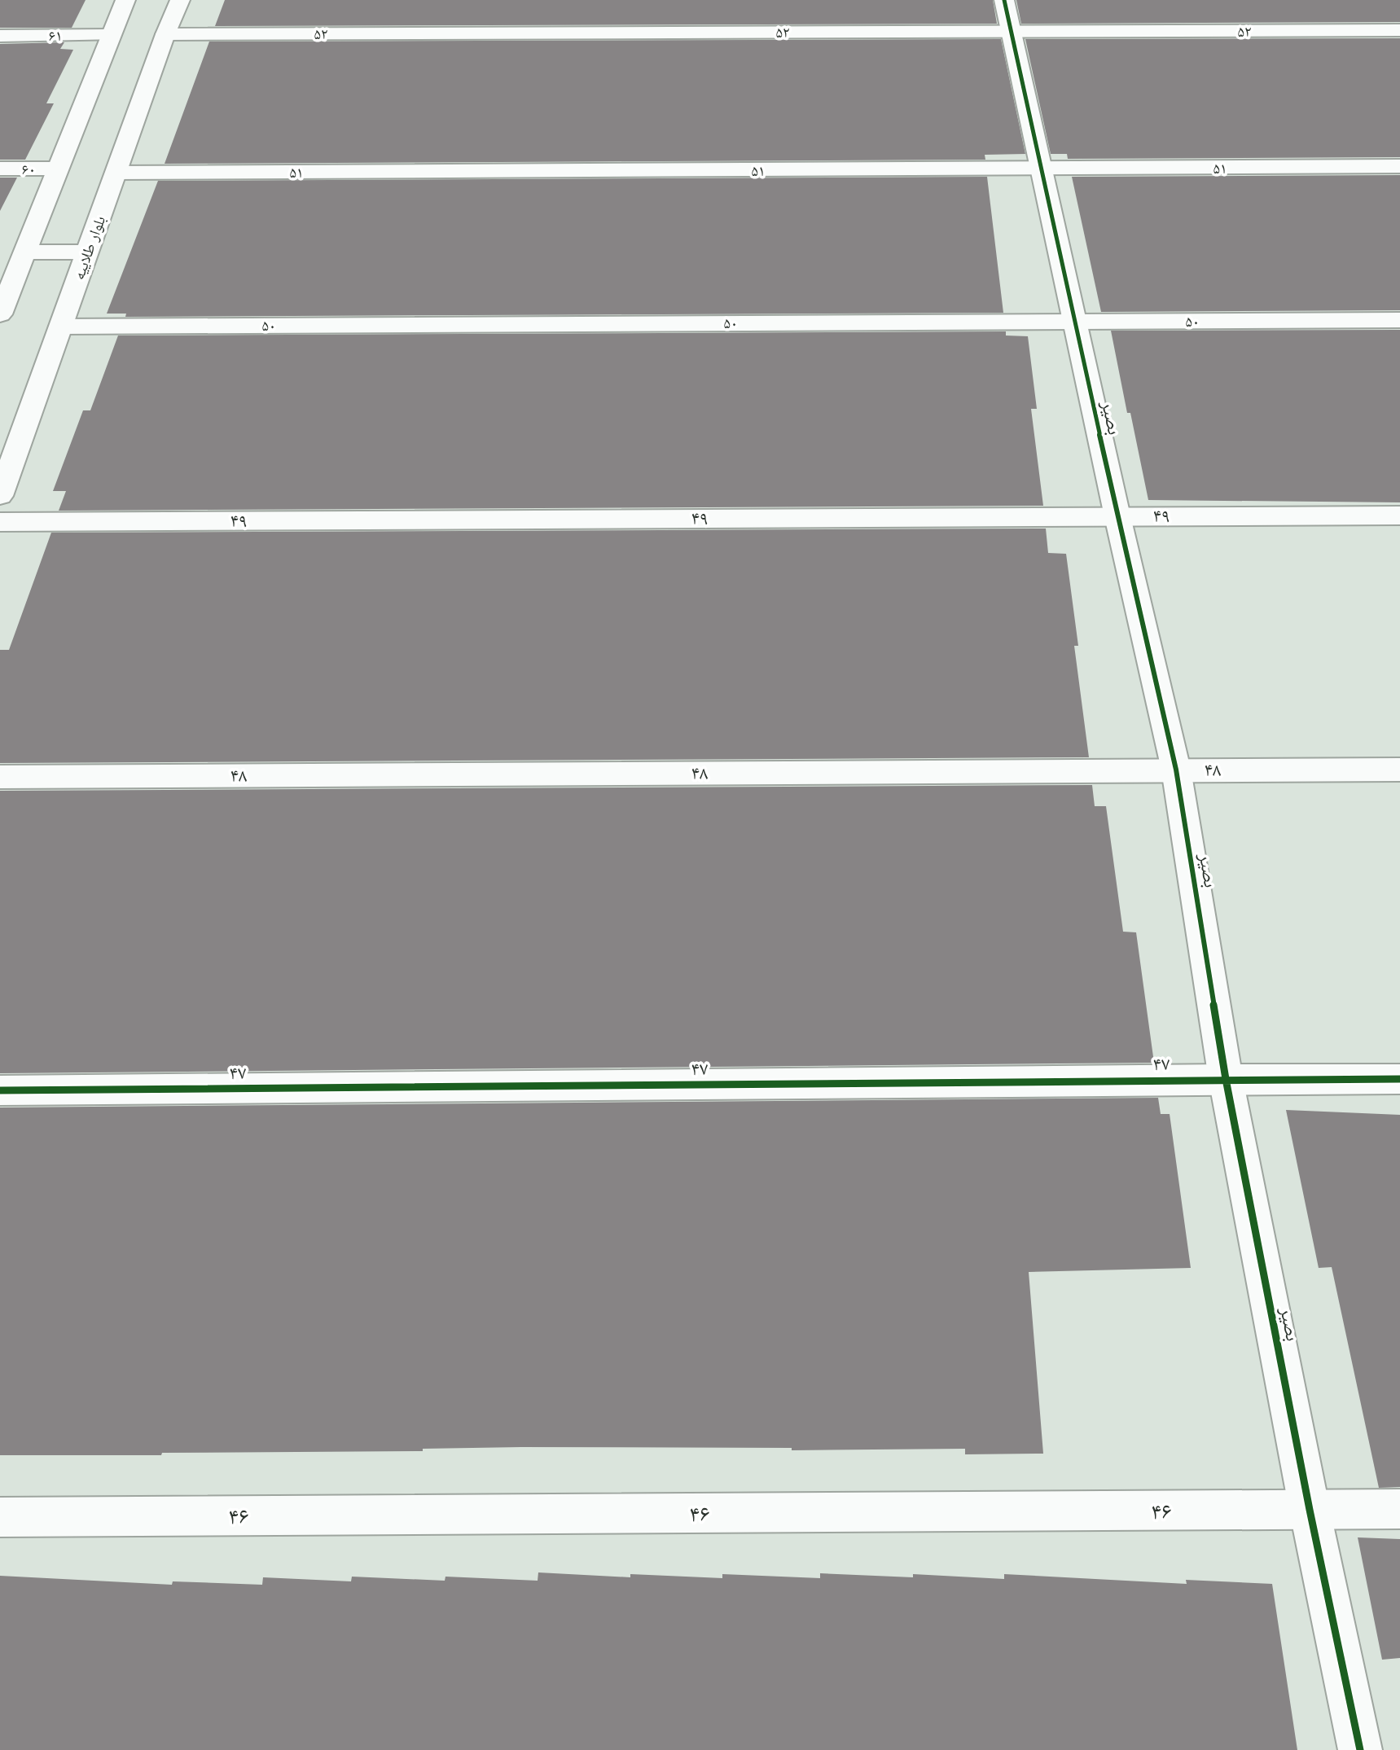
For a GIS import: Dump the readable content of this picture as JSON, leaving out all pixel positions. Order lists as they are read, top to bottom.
{
  "streets": {
    "street": [
      "۵۲",
      "۶۱",
      "۵۱",
      "۶۰",
      "بلوار طلاییه",
      "۵۰",
      "بصیر",
      "۴۹",
      "۴۸",
      "۴۷",
      "۴۶"
    ]
  },
  "crossings": [
    ["۵۲", "بلوار طلاییه"],
    ["۵۲", "بصیر"],
    ["۵۱", "بلوار طلاییه"],
    ["۵۱", "بصیر"],
    ["بلوار طلاییه", "۵۰"],
    ["۵۰", "بصیر"],
    ["بصیر", "۴۹"],
    ["بصیر", "۴۸"],
    ["بصیر", "۴۷"],
    ["بصیر", "۴۶"]
  ]
}
